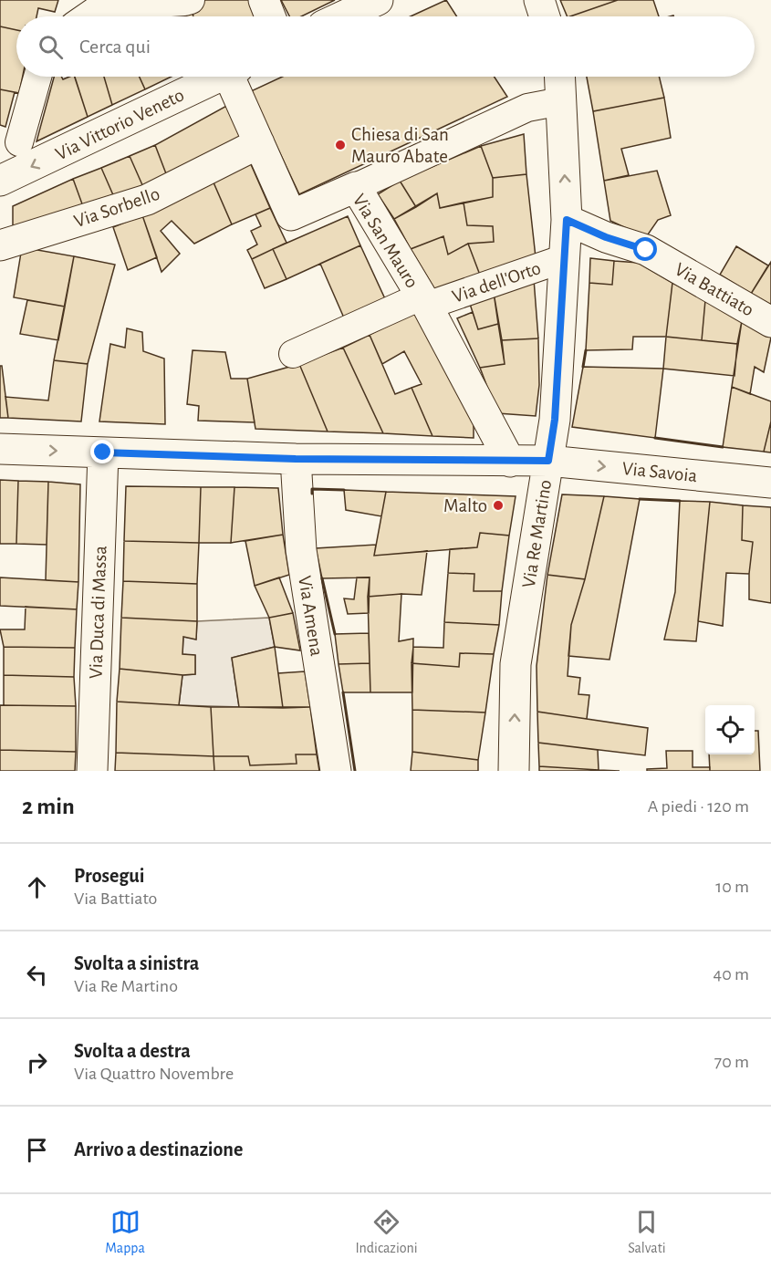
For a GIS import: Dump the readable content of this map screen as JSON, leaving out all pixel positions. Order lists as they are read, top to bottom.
{
  "streets": {
    "street": [
      "Via Vittorio Veneto",
      "Via Sorbello",
      "Via San Mauro",
      "Via dell'Orto",
      "Via Battiato",
      "Via Savoia",
      "Via Re Martino",
      "Via Duca di Massa",
      "Via Amena"
    ]
  },
  "crossings": [
    ["Via Sorbello", "Via San Mauro"],
    ["Via San Mauro", "Via dell'Orto"],
    ["Via San Mauro", "Via Savoia"],
    ["Via dell'Orto", "Via Re Martino"],
    ["Via Battiato", "Via Re Martino"],
    ["Via Savoia", "Via Re Martino"],
    ["Via Savoia", "Via Duca di Massa"],
    ["Via Savoia", "Via Amena"]
  ],
  "one_way": ["Via Savoia", "Via Re Martino"],
  "places": ["Chiesa di San Mauro Abate", "Malto"],
  "page": {
    "search": "Cerca qui",
    "heading": ["2 min", "A piedi · 120 m"],
    "list": [
      ["Prosegui", "Via Battiato", "10 m"],
      ["Svolta a sinistra", "Via Re Martino", "40 m"],
      ["Svolta a destra", "Via Quattro Novembre", "70 m"],
      "Arrivo a destinazione"
    ],
    "nav": ["Mappa", "Indicazioni", "Salvati"]
  }
}
